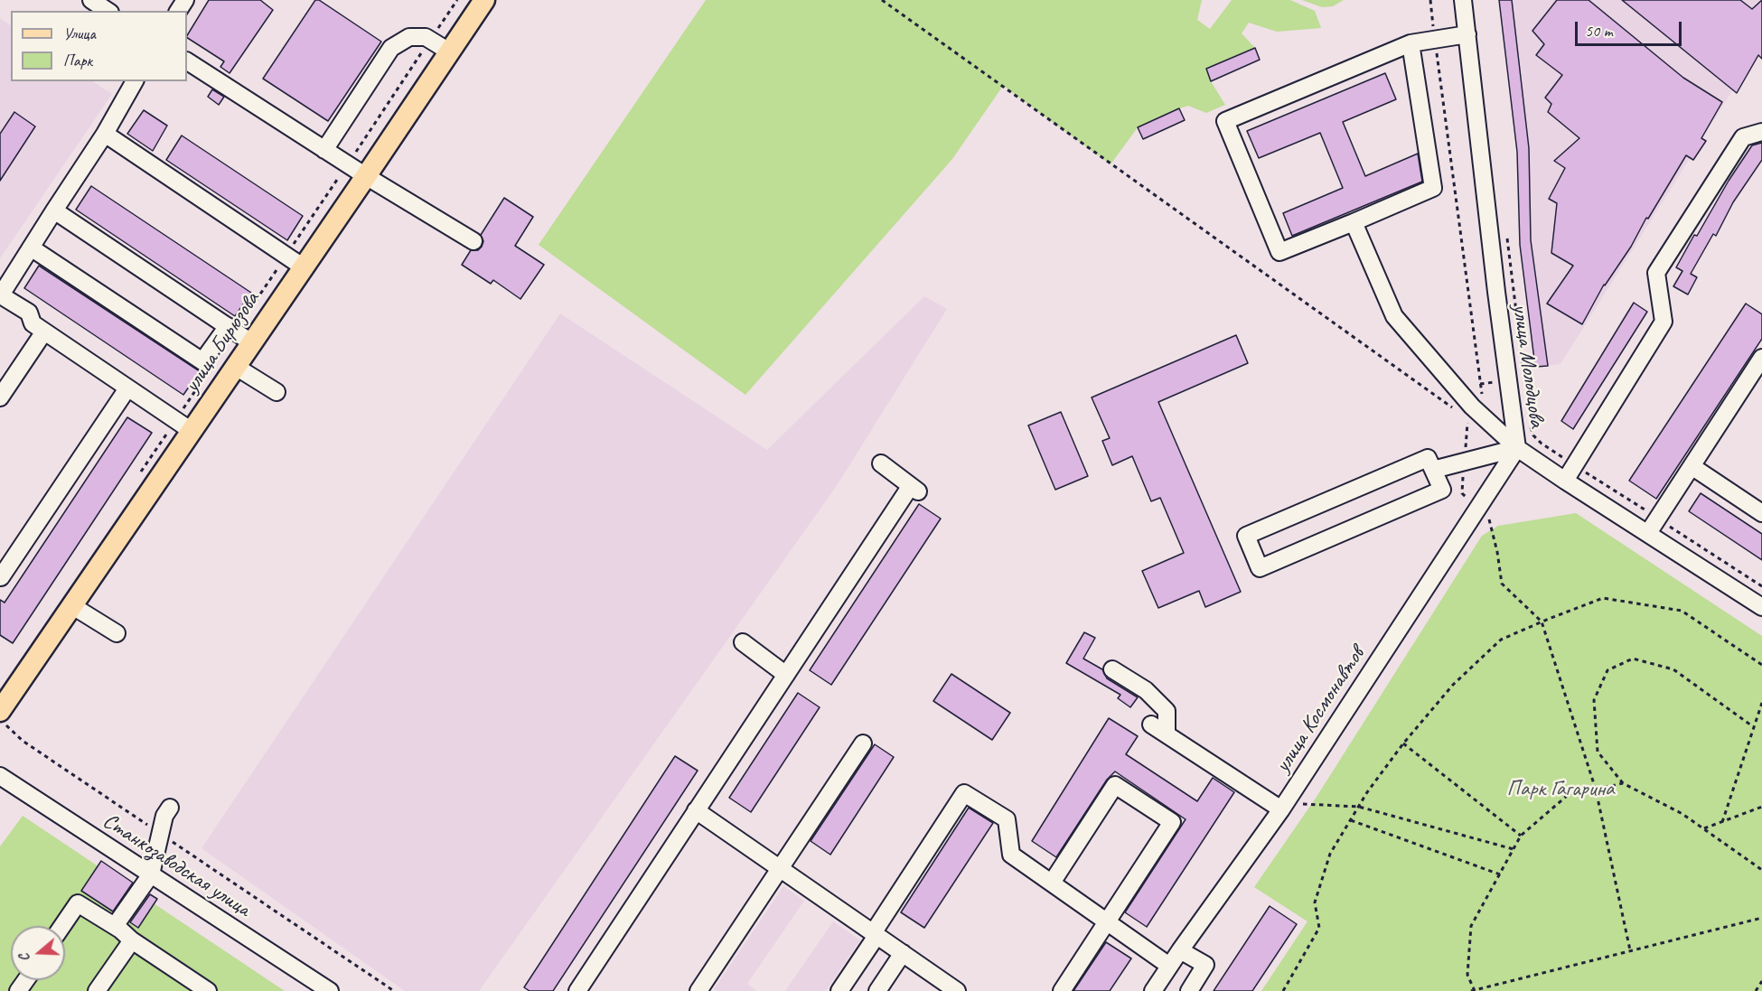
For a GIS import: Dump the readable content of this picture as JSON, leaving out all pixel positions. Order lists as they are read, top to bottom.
{
  "streets": {
    "main road": ["улица Бирюзова"],
    "street": ["улица Молодцова", "улица Космонавтов", "Станкозаводская улица"]
  },
  "crossings": [
    ["улица Молодцова", "улица Космонавтов"]
  ],
  "parks": ["Парк Гагарина"],
  "legend": ["Улица", "Парк"],
  "scale_bar": "50 m",
  "north": "left"
}
